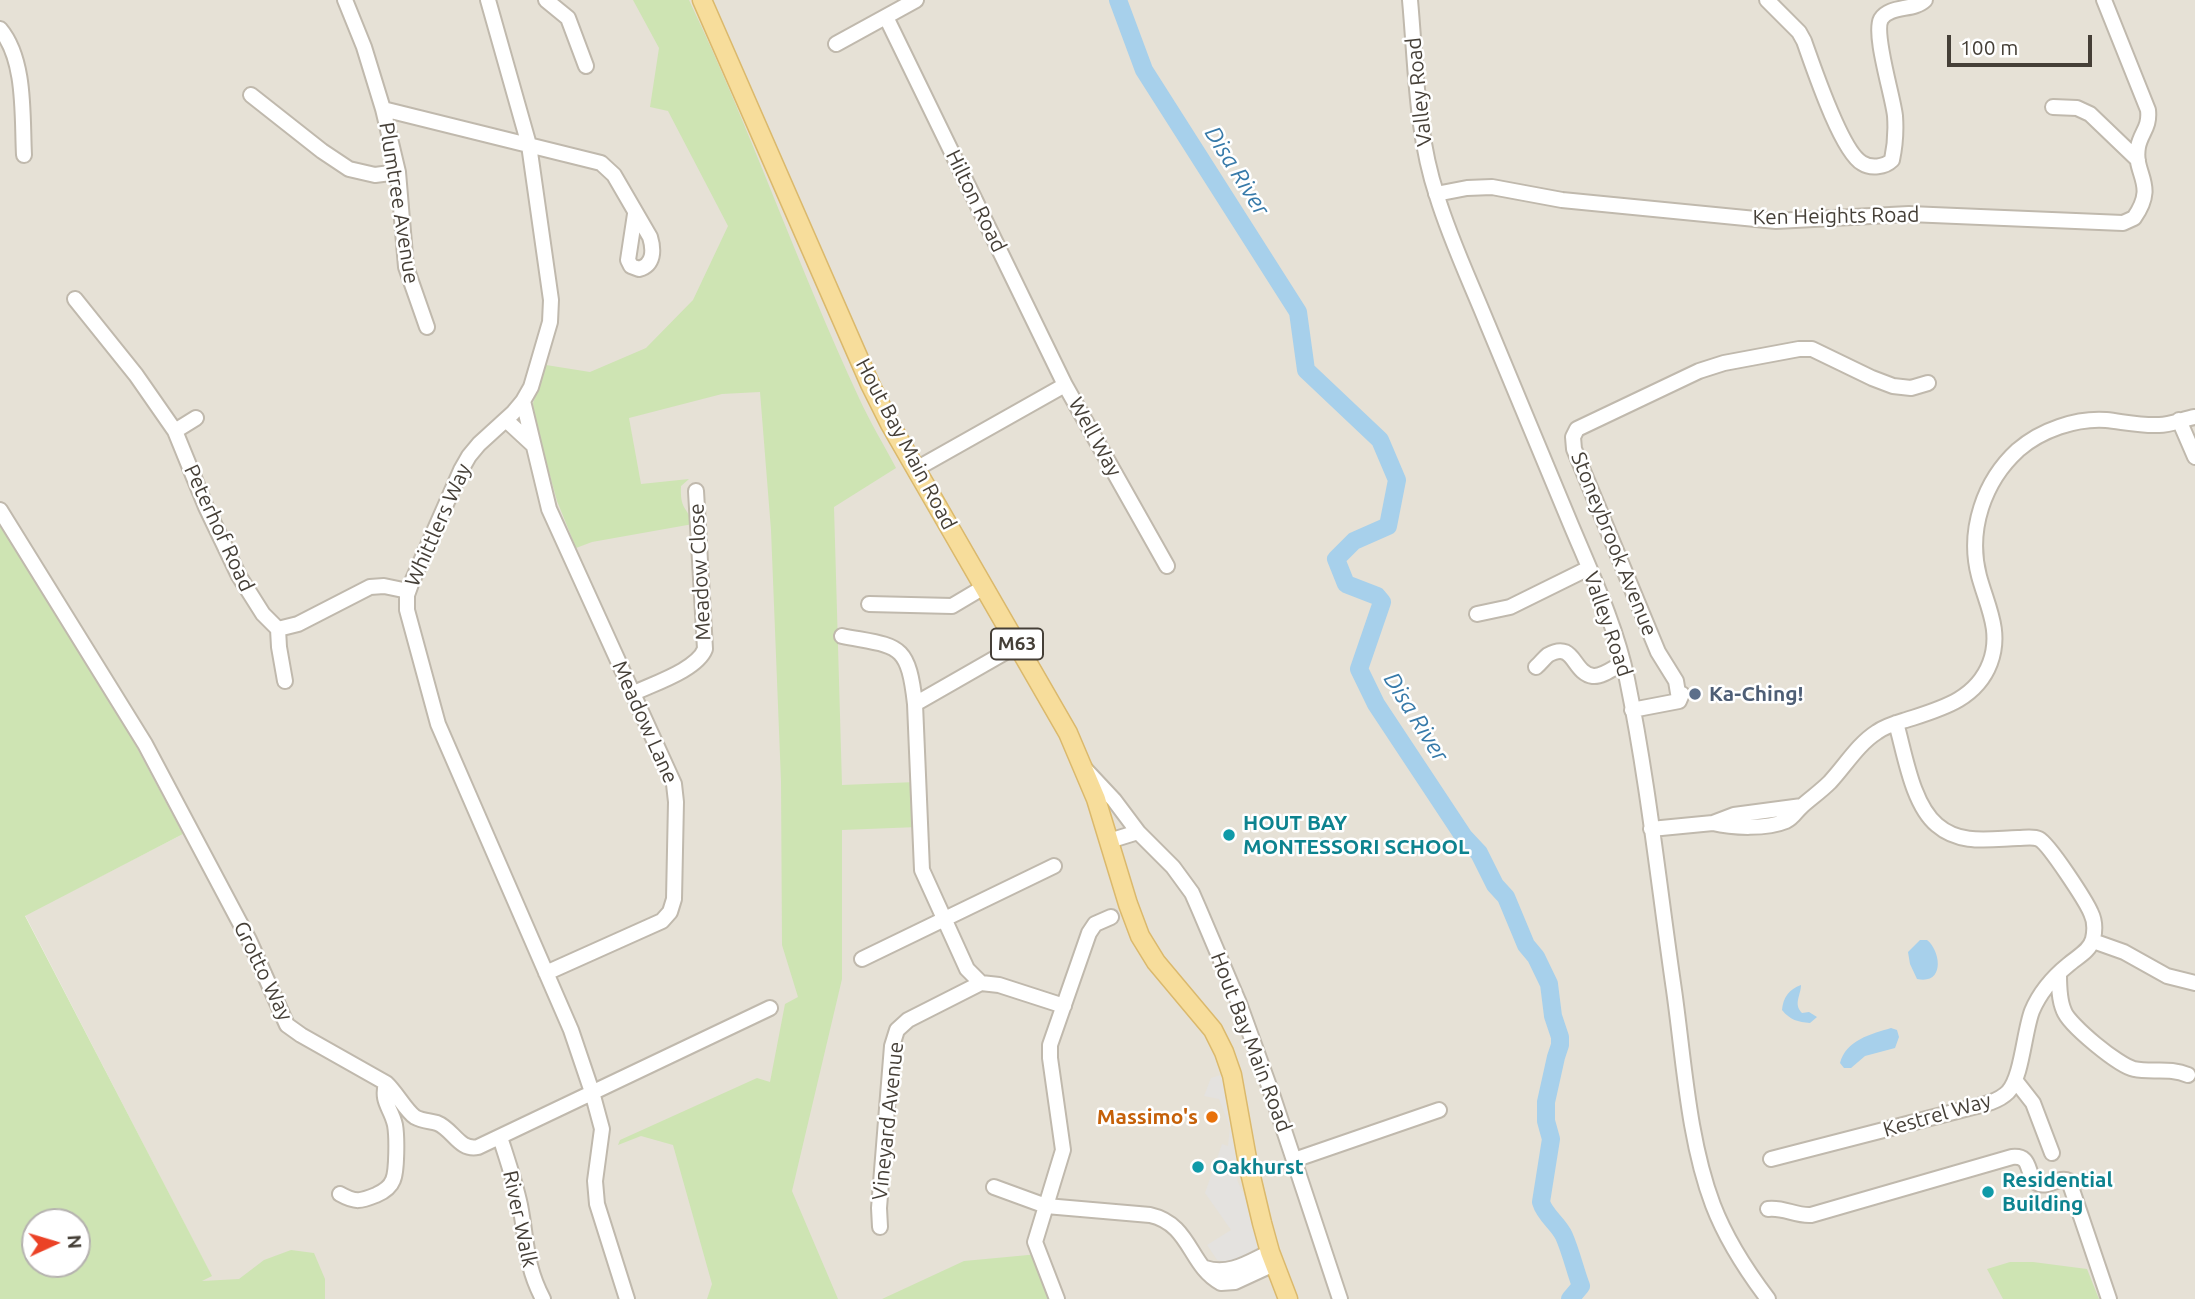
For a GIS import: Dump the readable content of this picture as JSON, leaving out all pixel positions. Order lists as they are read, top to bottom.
{
  "streets": {
    "main road": ["Hout Bay Main Road", "M63"],
    "street": [
      "Valley Road",
      "Hilton Road",
      "Plumtree Avenue",
      "Ken Heights Road",
      "Well Way",
      "Whittlers Way",
      "Peterhof Road",
      "Stoneybrook Avenue",
      "Meadow Close",
      "Meadow Lane",
      "Grotto Way",
      "Kestrel Way",
      "Vineyard Avenue",
      "River Walk"
    ]
  },
  "crossings": [
    ["Valley Road", "Ken Heights Road"],
    ["Valley Road", "Stoneybrook Avenue"],
    ["Hilton Road", "Well Way"],
    ["Well Way", "Hout Bay Main Road"],
    ["Whittlers Way", "Meadow Lane"],
    ["Whittlers Way", "Grotto Way"],
    ["Meadow Close", "Meadow Lane"],
    ["Grotto Way", "River Walk"]
  ],
  "water": ["Disa River"],
  "places": [
    "Ka-Ching!",
    "HOUT BAY MONTESSORI SCHOOL",
    "Massimo's",
    "Oakhurst",
    "Residential Building"
  ],
  "scale_bar": "100 m",
  "north": "right"
}
